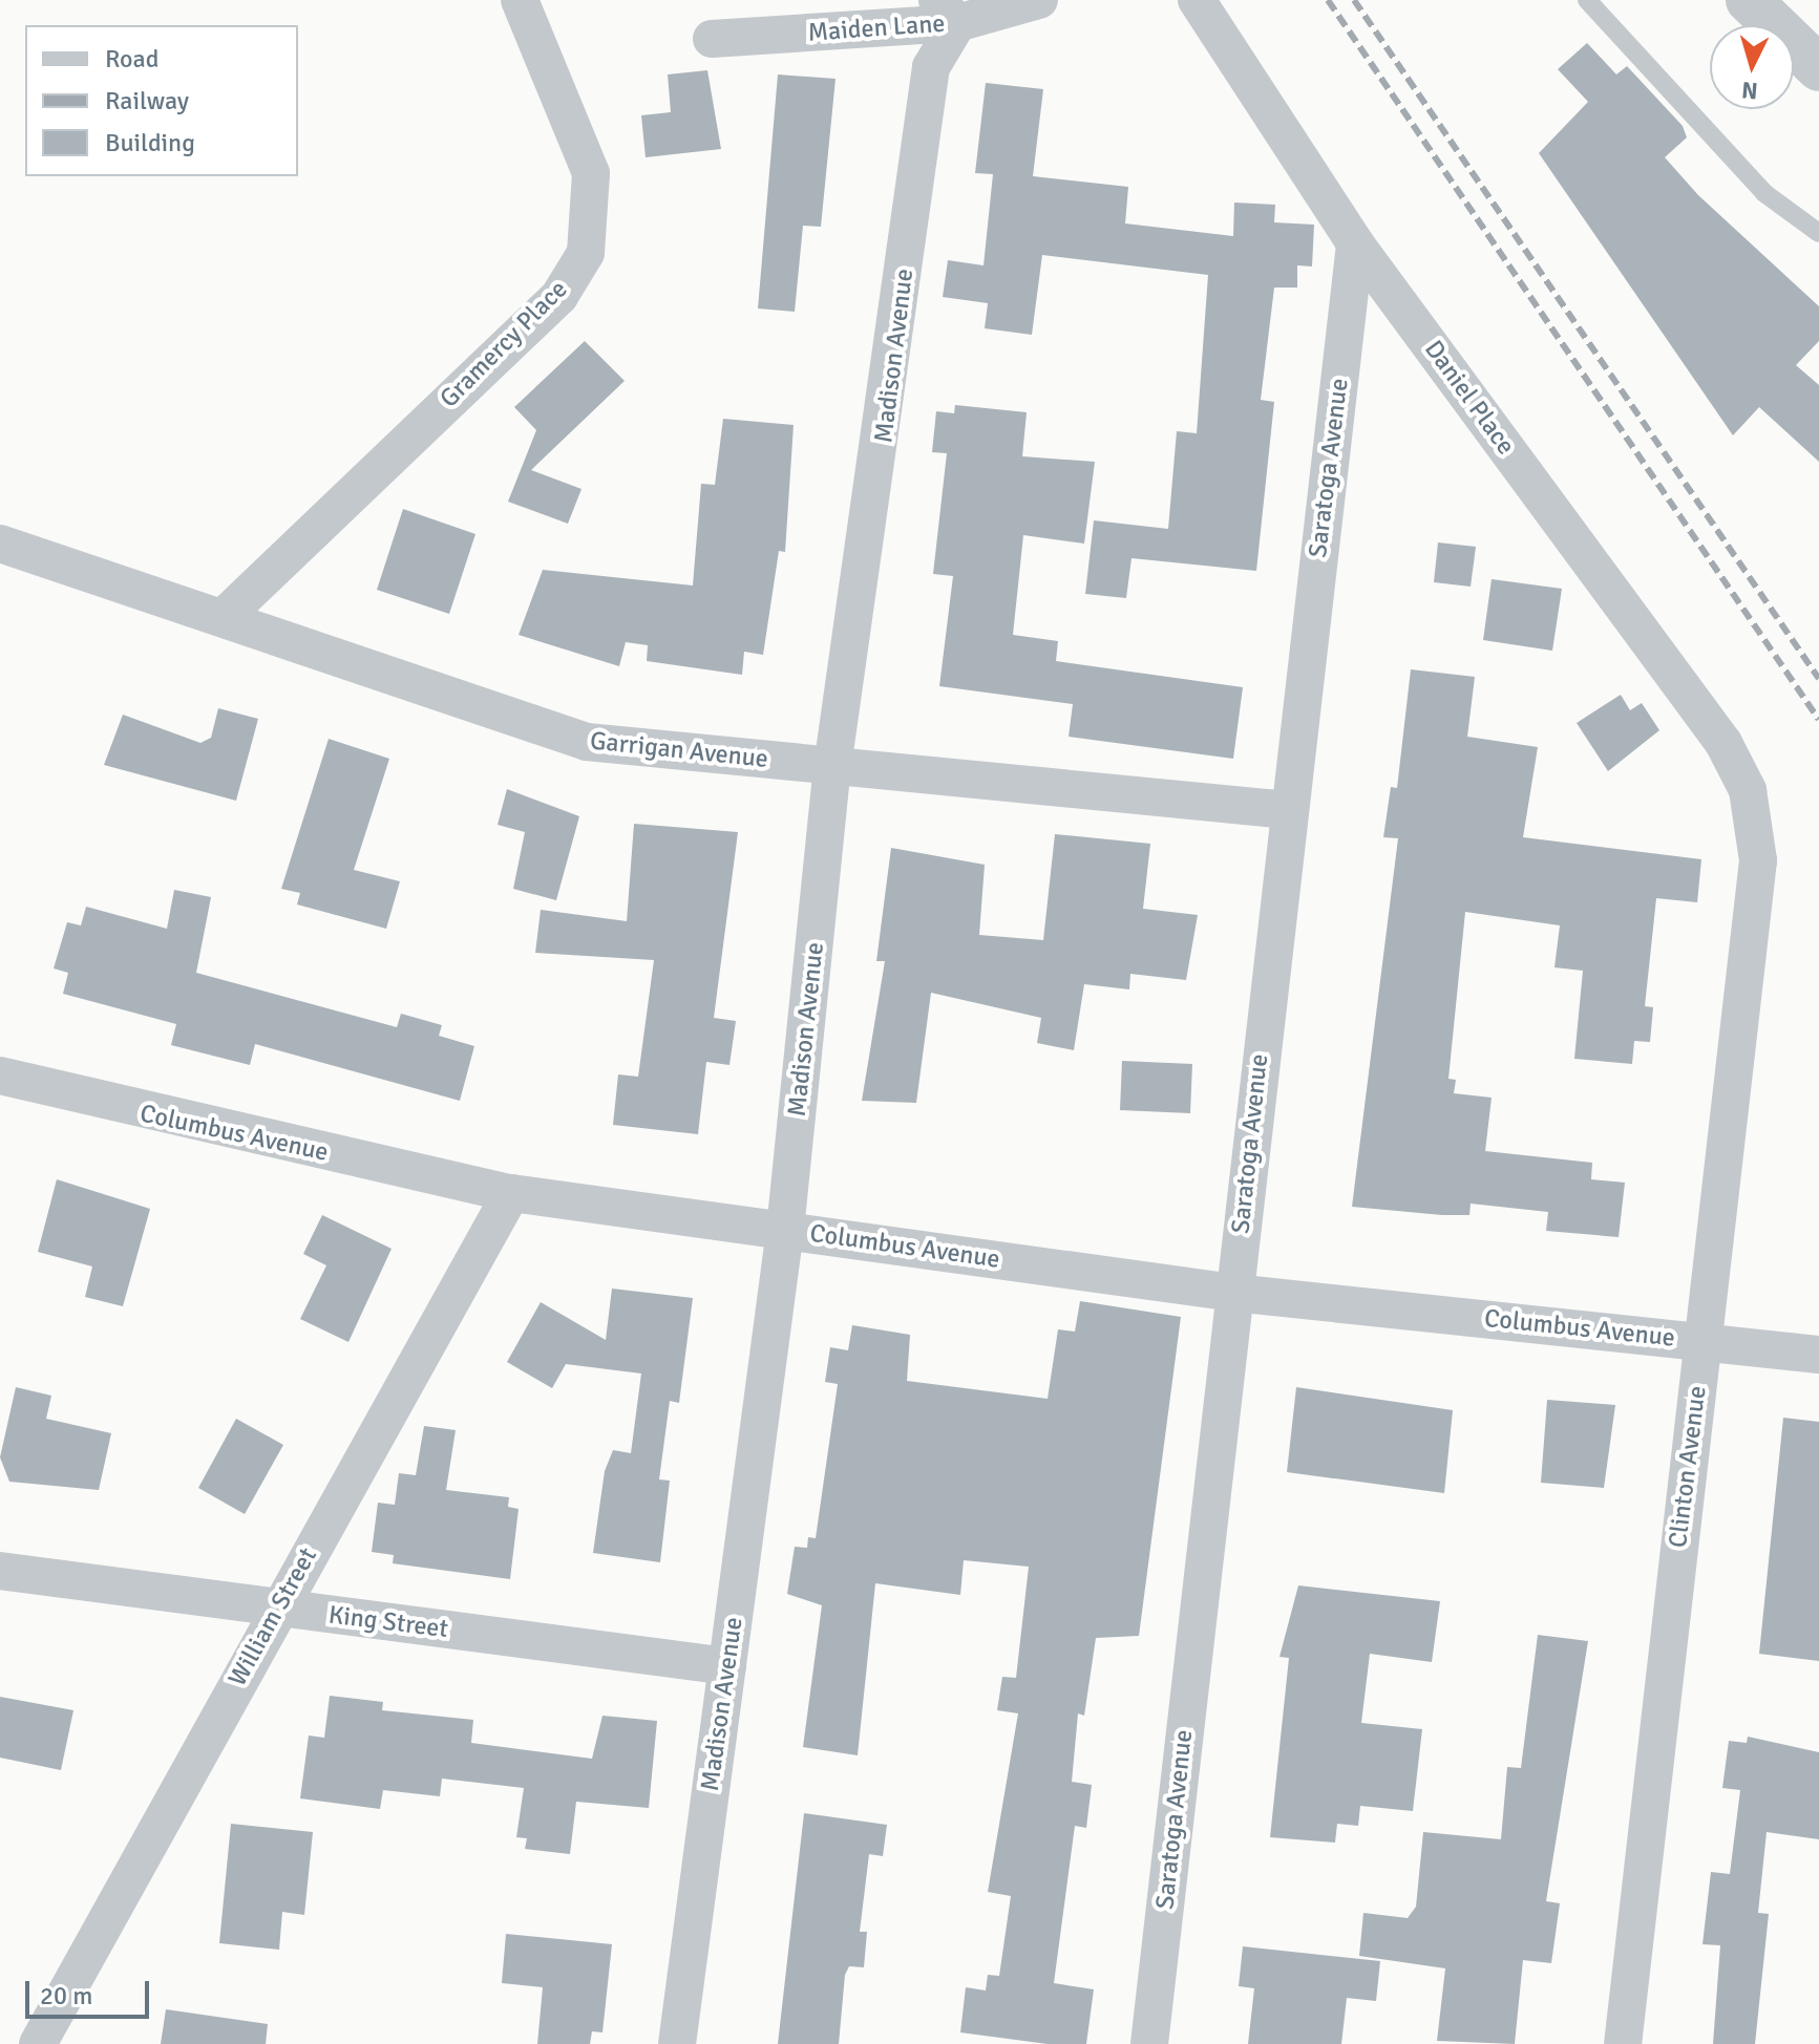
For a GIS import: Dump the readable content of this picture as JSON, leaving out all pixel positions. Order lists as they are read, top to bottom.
{
  "streets": {
    "street": [
      "Maiden Lane",
      "Gramercy Place",
      "Madison Avenue",
      "Daniel Place",
      "Saratoga Avenue",
      "Garrigan Avenue",
      "Columbus Avenue",
      "Clinton Avenue",
      "William Street",
      "King Street"
    ]
  },
  "crossings": [
    ["Maiden Lane", "Madison Avenue"],
    ["Gramercy Place", "Garrigan Avenue"],
    ["Madison Avenue", "Garrigan Avenue"],
    ["Madison Avenue", "Columbus Avenue"],
    ["Madison Avenue", "King Street"],
    ["Daniel Place", "Saratoga Avenue"],
    ["Daniel Place", "Clinton Avenue"],
    ["Saratoga Avenue", "Garrigan Avenue"],
    ["Saratoga Avenue", "Columbus Avenue"],
    ["Columbus Avenue", "Clinton Avenue"],
    ["Columbus Avenue", "William Street"],
    ["William Street", "King Street"]
  ],
  "legend": ["Road", "Railway", "Building"],
  "scale_bar": "20 m",
  "north": "bottom"
}
